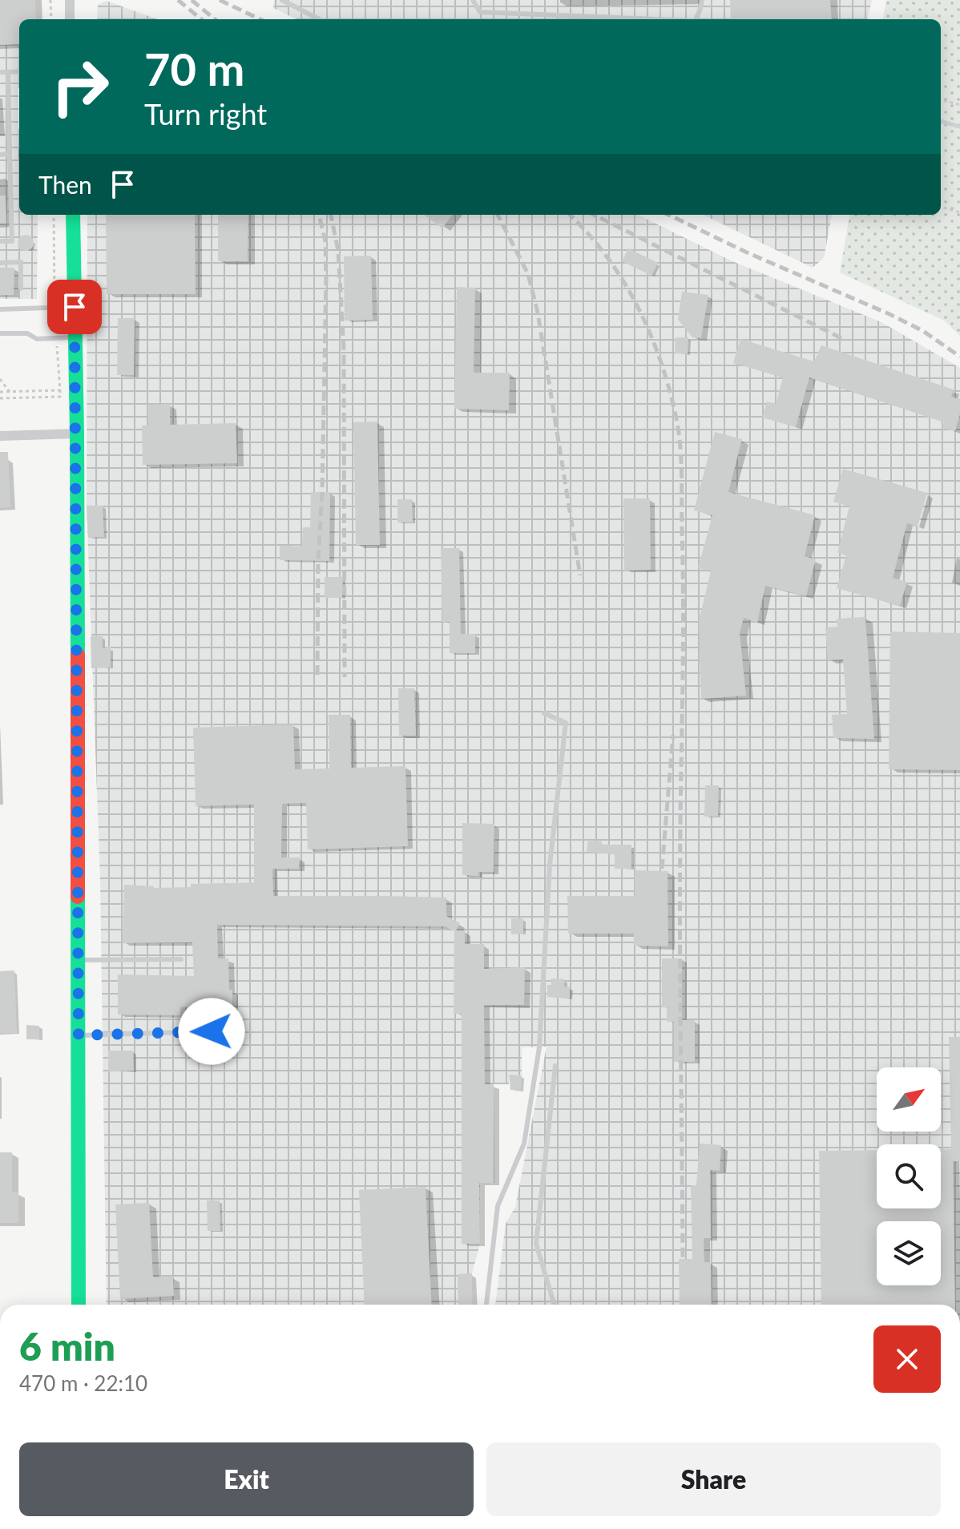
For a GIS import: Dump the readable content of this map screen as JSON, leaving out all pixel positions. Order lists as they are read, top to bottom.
{
  "north": "top right",
  "page": {
    "turn": ["70 m", "Turn right"],
    "then": "Then",
    "heading": ["6 min", "470 m · 22:10"],
    "buttons": ["Exit", "Share"]
  }
}
